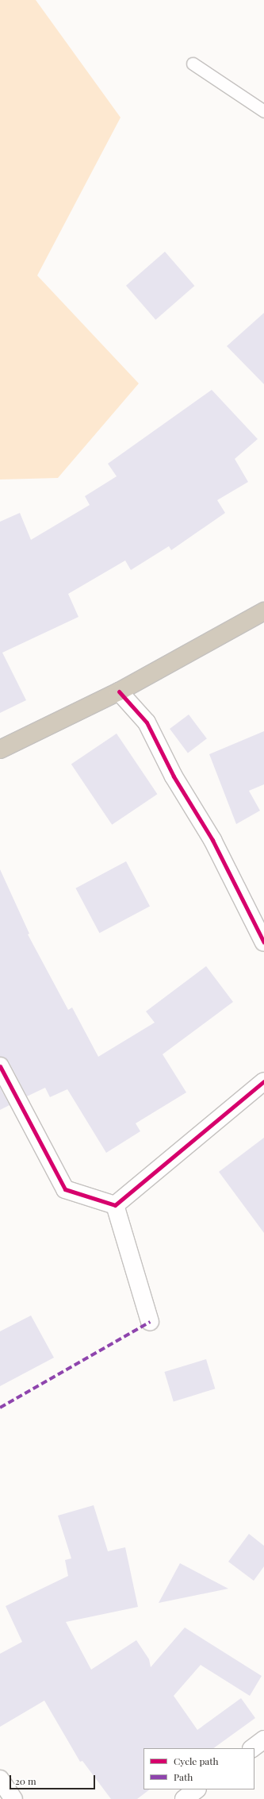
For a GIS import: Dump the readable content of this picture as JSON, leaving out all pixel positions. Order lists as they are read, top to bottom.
{
  "legend": ["Cycle path", "Path"],
  "scale_bar": "20 m"
}
